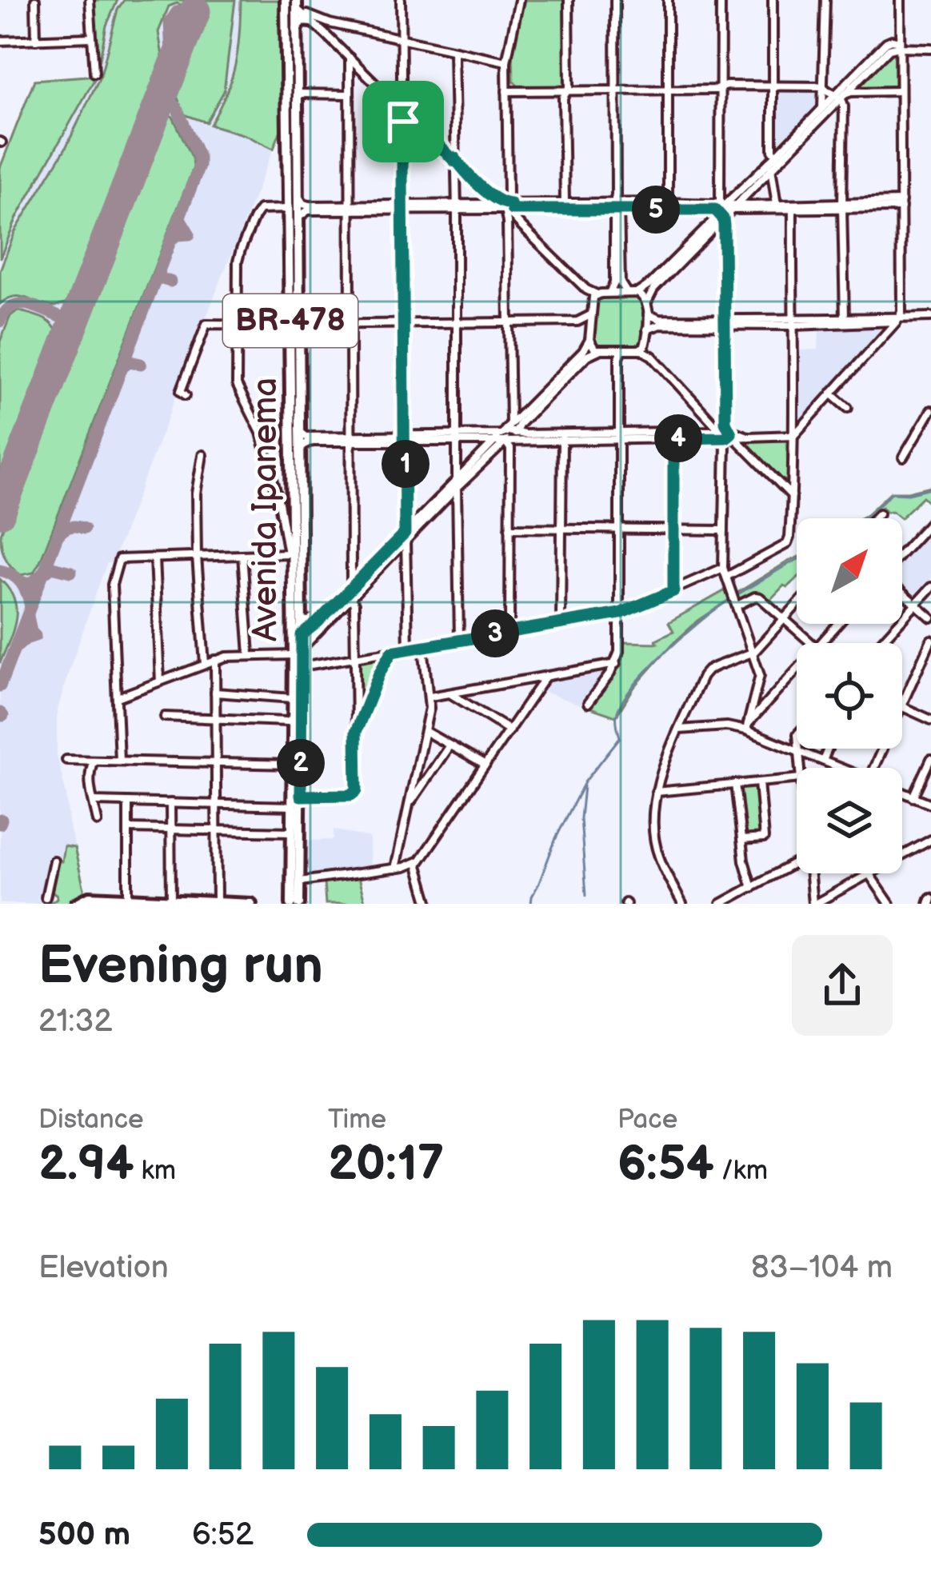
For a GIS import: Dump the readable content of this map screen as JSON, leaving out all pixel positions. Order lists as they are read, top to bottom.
{
  "streets": {
    "main road": ["BR-478", "Avenida Ipanema"]
  },
  "north": "top right",
  "page": {
    "pins": [
      "5",
      "4",
      "1",
      "3",
      "2"
    ],
    "heading": ["Evening run", "21:32"],
    "stats": [
      ["Distance", "2.94 km"],
      ["Time", "20:17"],
      ["Pace", "6:54 /km"]
    ],
    "chart": ["Elevation", "83–104 m"],
    "list": [
      {
        "name": "500 m",
        "note": "6:52"
      }
    ]
  }
}
